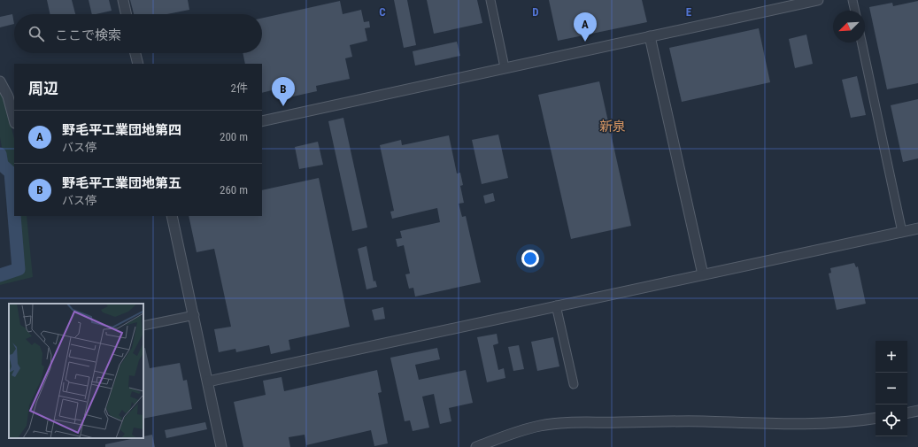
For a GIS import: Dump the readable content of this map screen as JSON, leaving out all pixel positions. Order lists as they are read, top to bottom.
{
  "districts": ["新泉"],
  "north": "bottom left",
  "page": {
    "pins": ["A", "B"],
    "search": "ここで検索",
    "heading": ["周辺", "2件"],
    "list": [
      {
        "mark": "A",
        "name": "野毛平工業団地第四",
        "note": "バス停",
        "value": "200 m"
      },
      {
        "mark": "B",
        "name": "野毛平工業団地第五",
        "note": "バス停",
        "value": "260 m"
      }
    ],
    "map_buttons": ["+", "−"]
  },
  "grid": {
    "columns": ["C", "D", "E"]
  }
}
